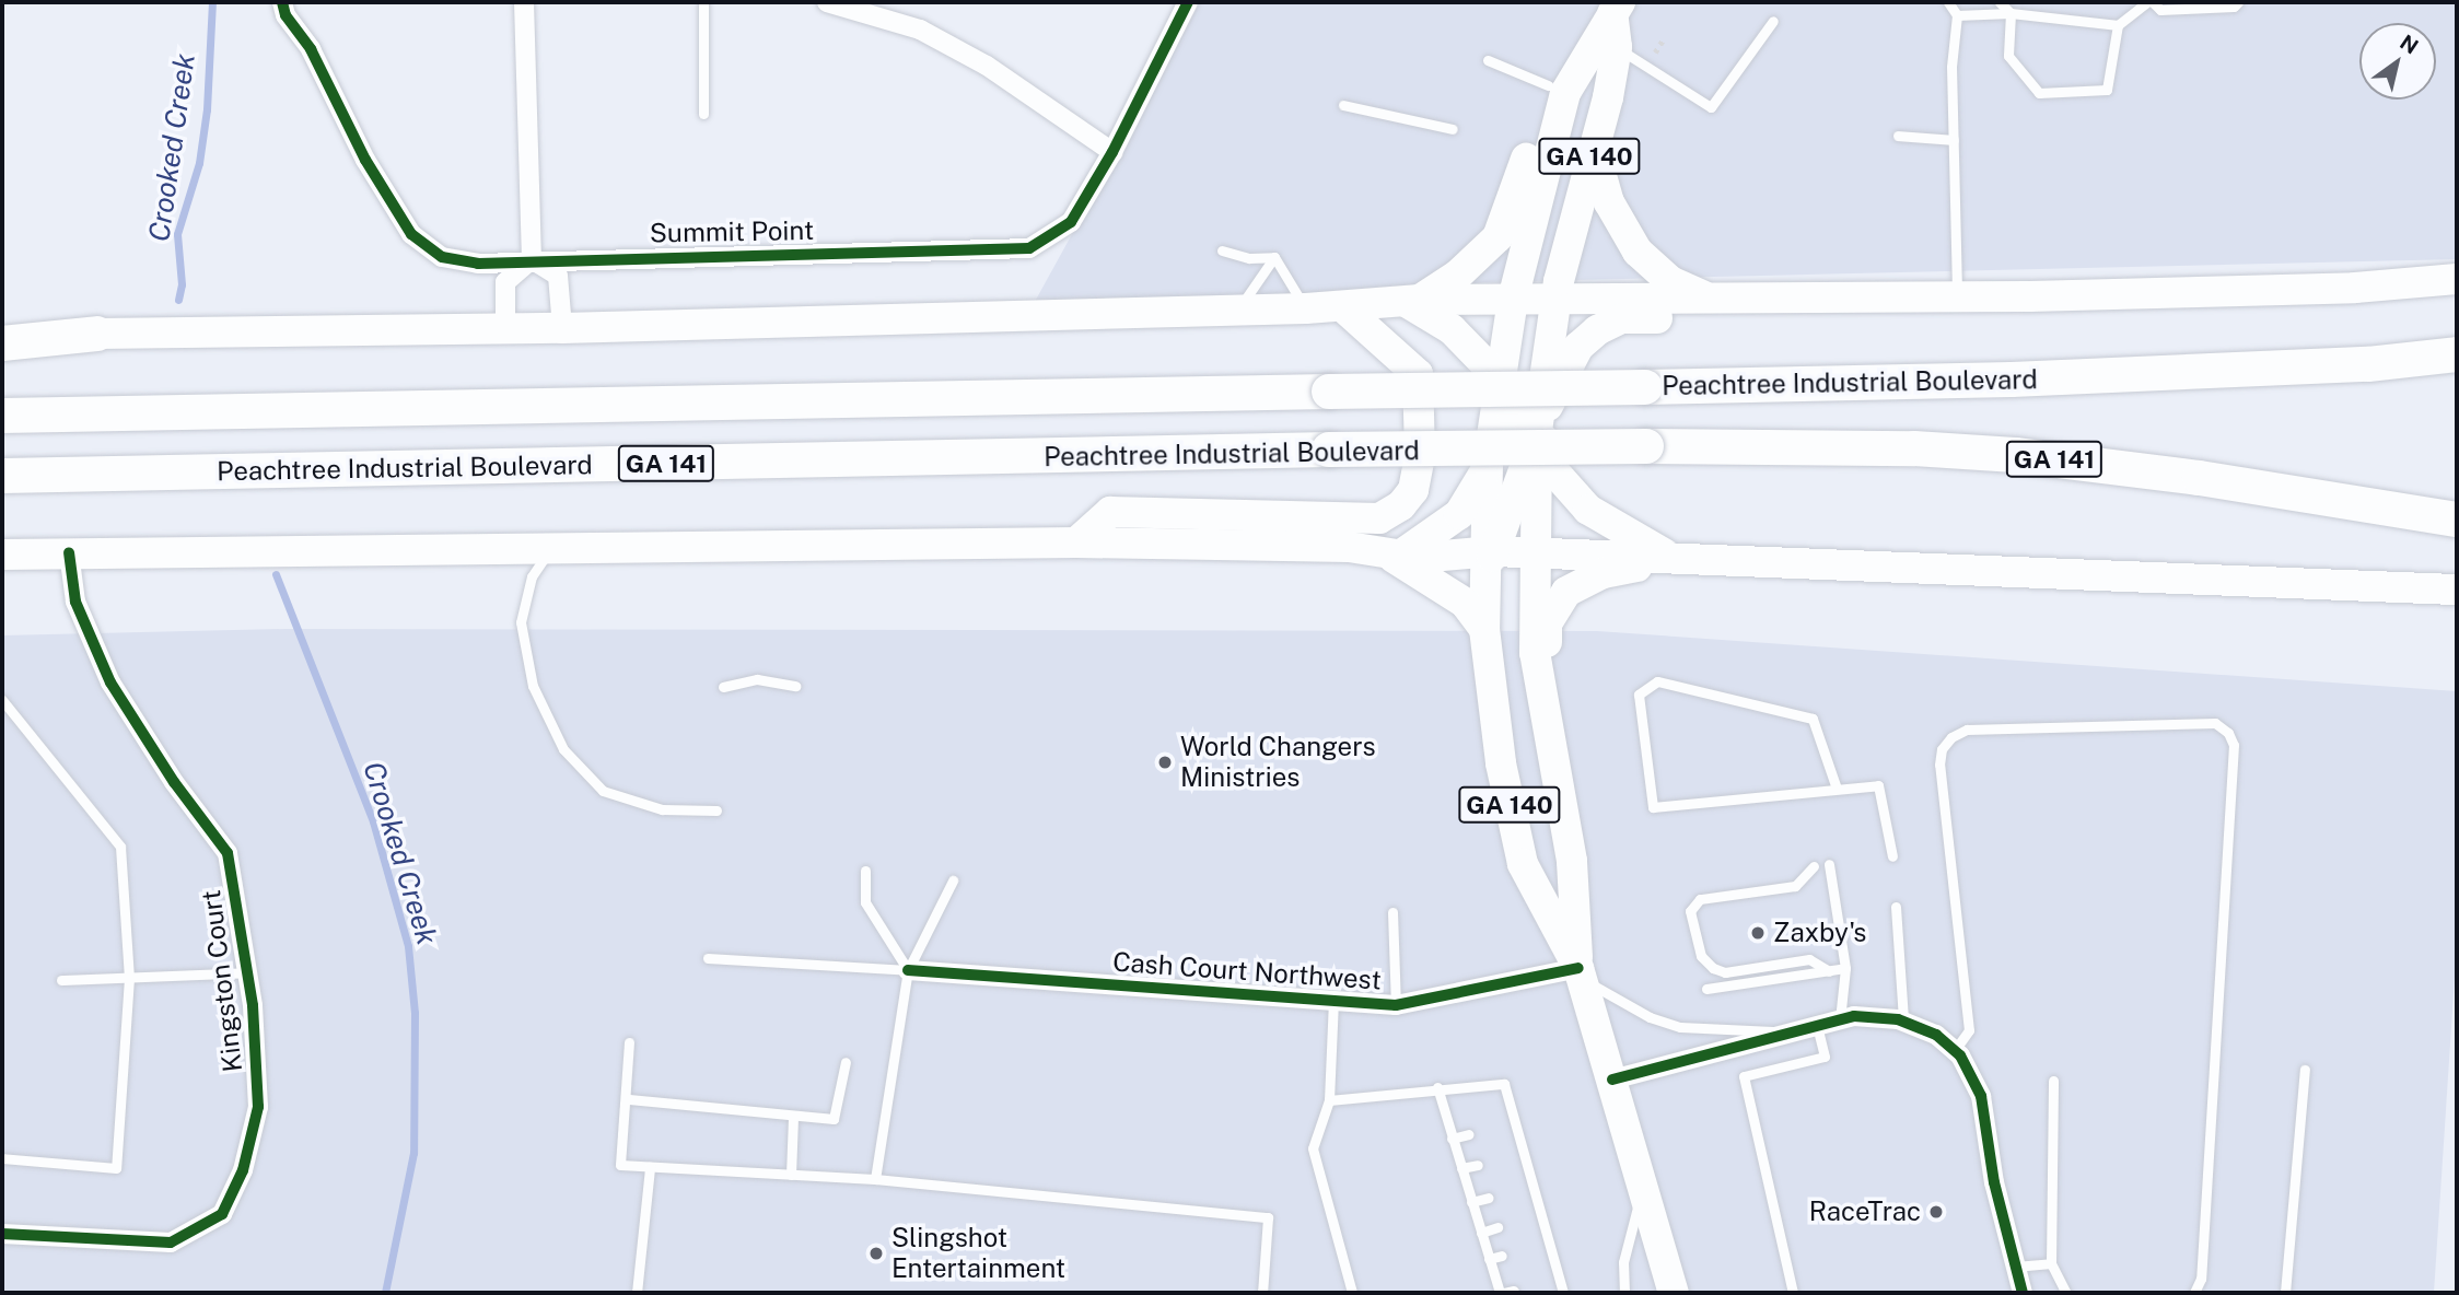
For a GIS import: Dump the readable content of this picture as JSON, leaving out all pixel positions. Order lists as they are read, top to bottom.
{
  "streets": {
    "highway": ["Peachtree Industrial Boulevard", "GA 141"],
    "main road": ["GA 140"],
    "street": ["Summit Point", "Cash Court Northwest", "Kingston Court"]
  },
  "crossings": [
    ["GA 140", "Cash Court Northwest"]
  ],
  "water": ["Crooked Creek"],
  "places": [
    "World Changers Ministries",
    "Zaxby's",
    "RaceTrac",
    "Slingshot Entertainment"
  ],
  "north": "top right"
}
